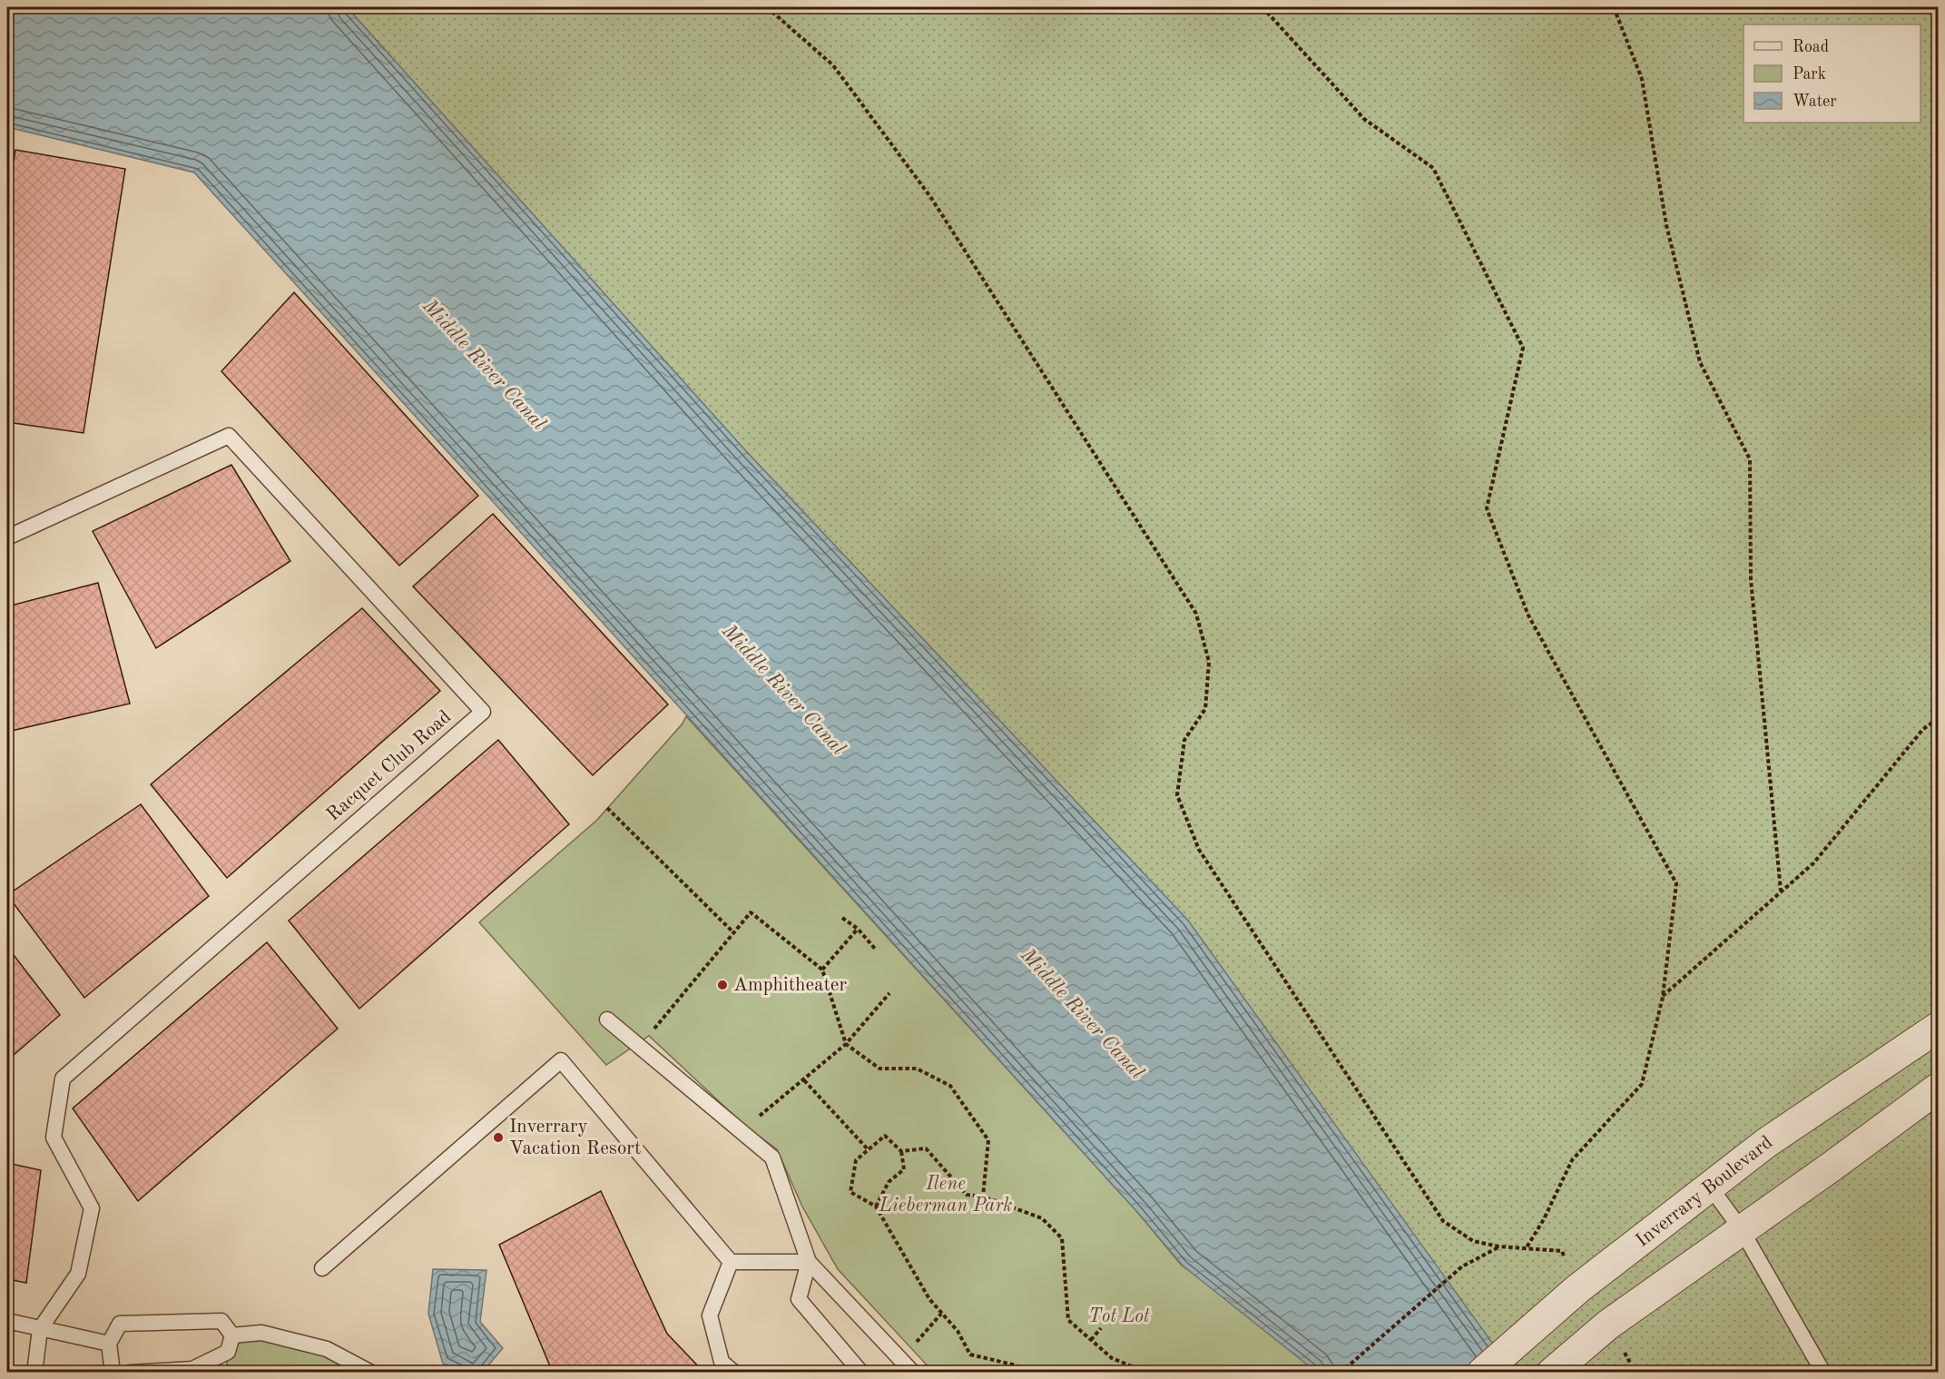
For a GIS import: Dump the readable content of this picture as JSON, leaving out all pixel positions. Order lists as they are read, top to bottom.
{
  "streets": {
    "street": ["Inverrary Boulevard"],
    "lane": ["Racquet Club Road"]
  },
  "water": ["Middle River Canal"],
  "parks": ["Ilene Lieberman Park", "Tot Lot"],
  "places": ["Amphitheater", "Inverrary Vacation Resort"],
  "legend": ["Road", "Park", "Water"]
}
